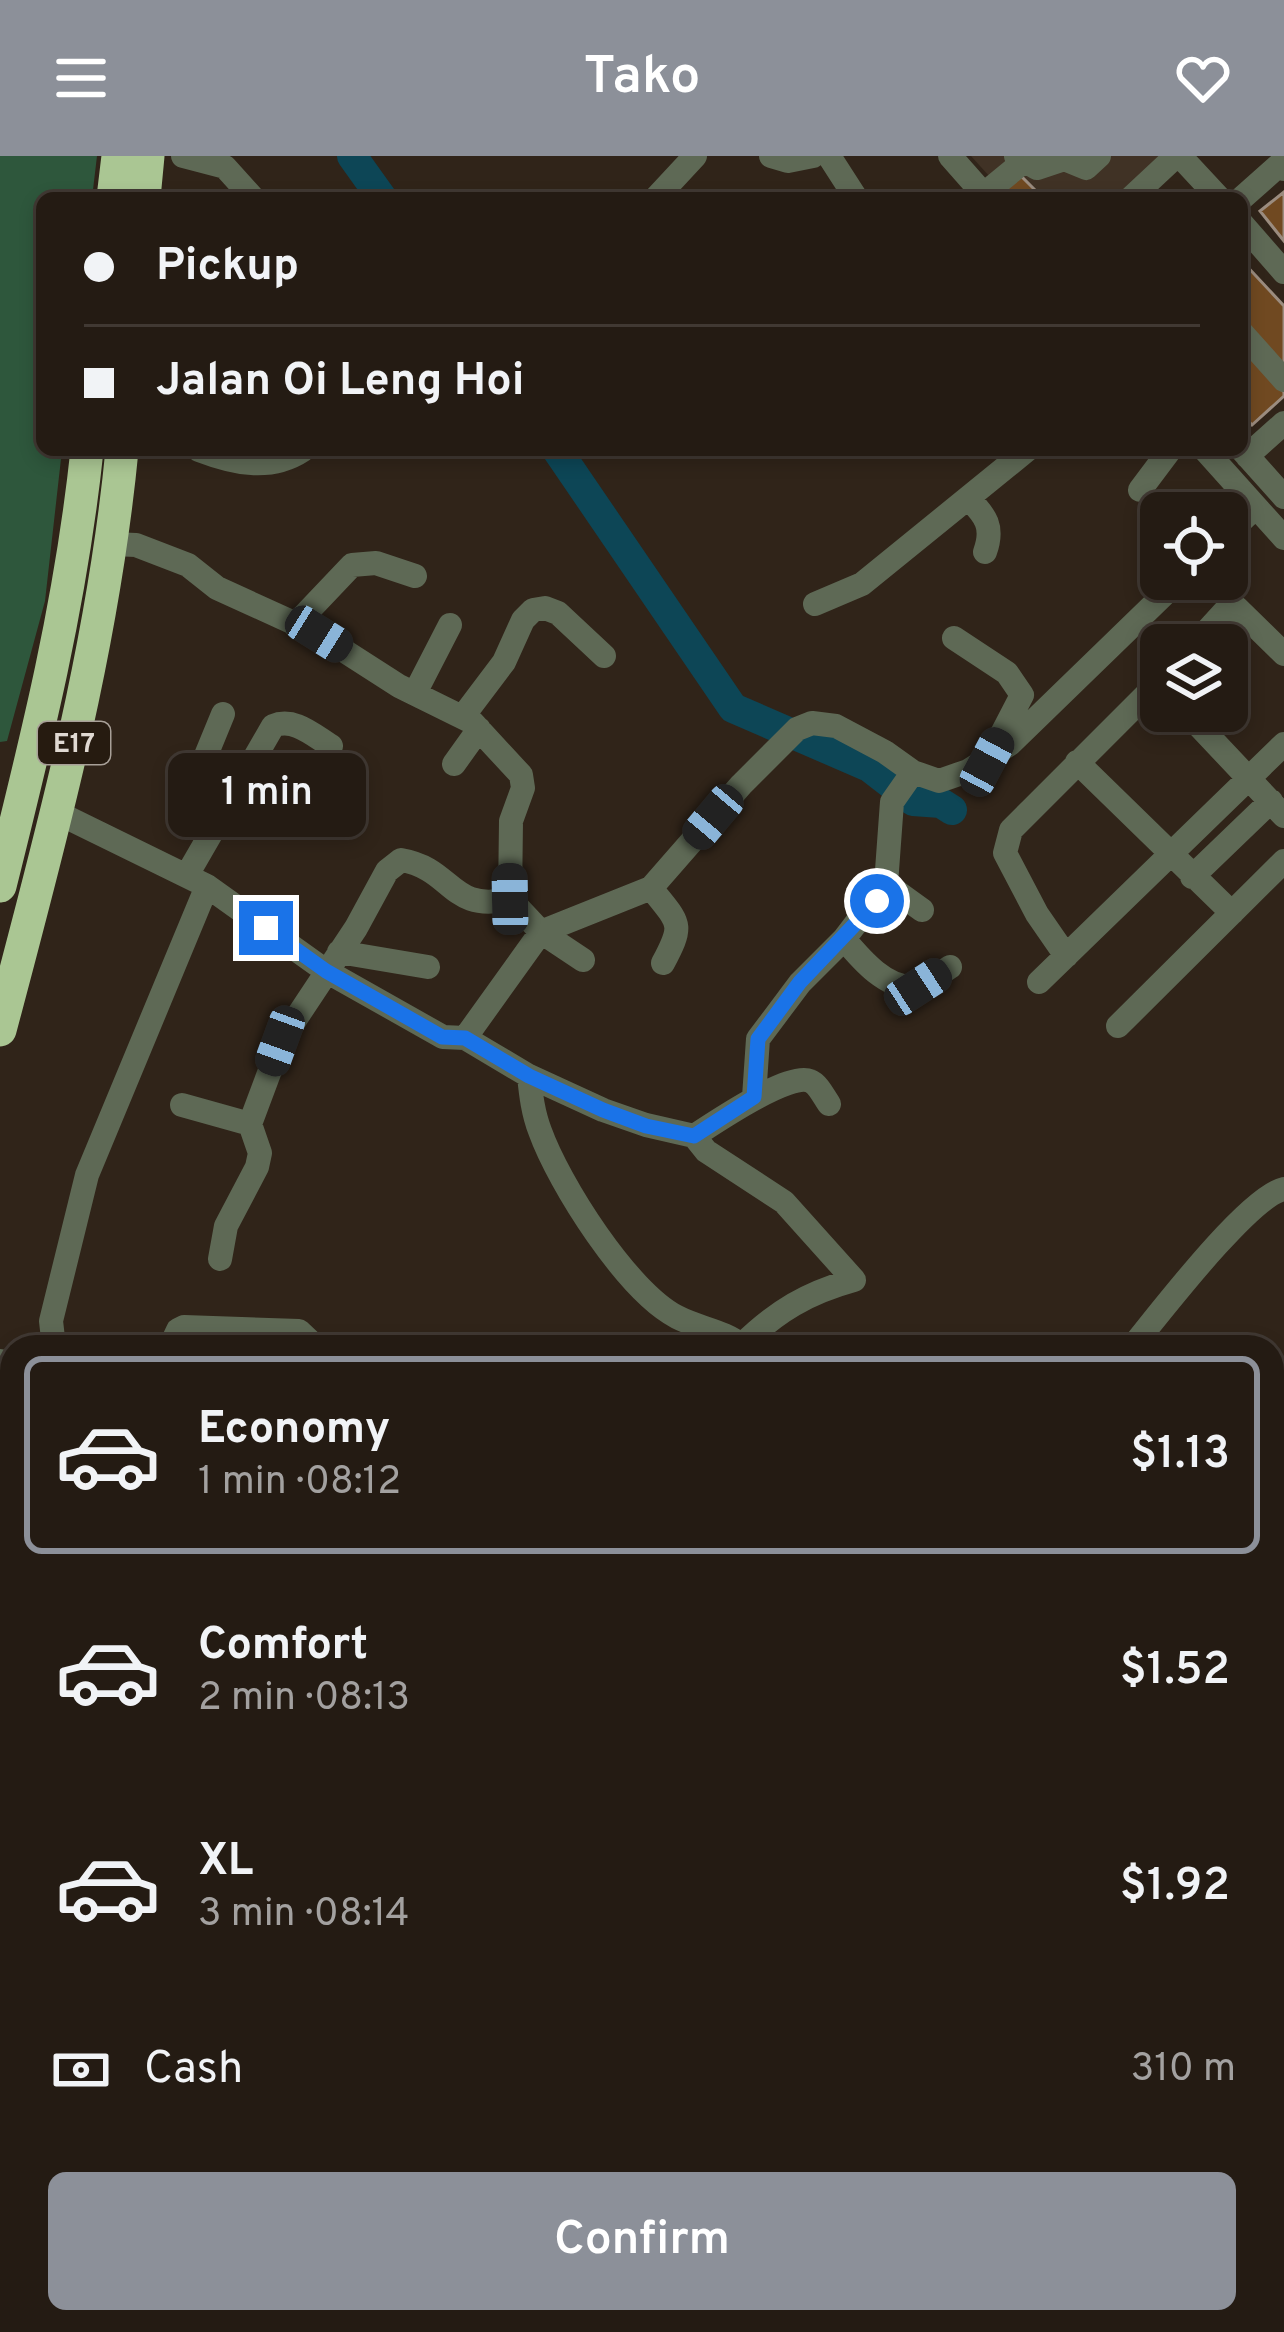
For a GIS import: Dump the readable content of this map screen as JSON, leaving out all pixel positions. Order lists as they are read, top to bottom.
{
  "streets": {
    "highway": ["E17"]
  },
  "page": {
    "header": "Tako",
    "banner": ["Pickup", "Jalan Oi Leng Hoi"],
    "bubble": "1 min",
    "list": [
      {
        "name": "Economy",
        "note": "1 min · 08:12",
        "value": "$1.13"
      },
      {
        "name": "Comfort",
        "note": "2 min · 08:13",
        "value": "$1.52"
      },
      {
        "name": "XL",
        "note": "3 min · 08:14",
        "value": "$1.92"
      }
    ],
    "pay": ["Cash", "310 m"],
    "buttons": "Confirm"
  }
}
